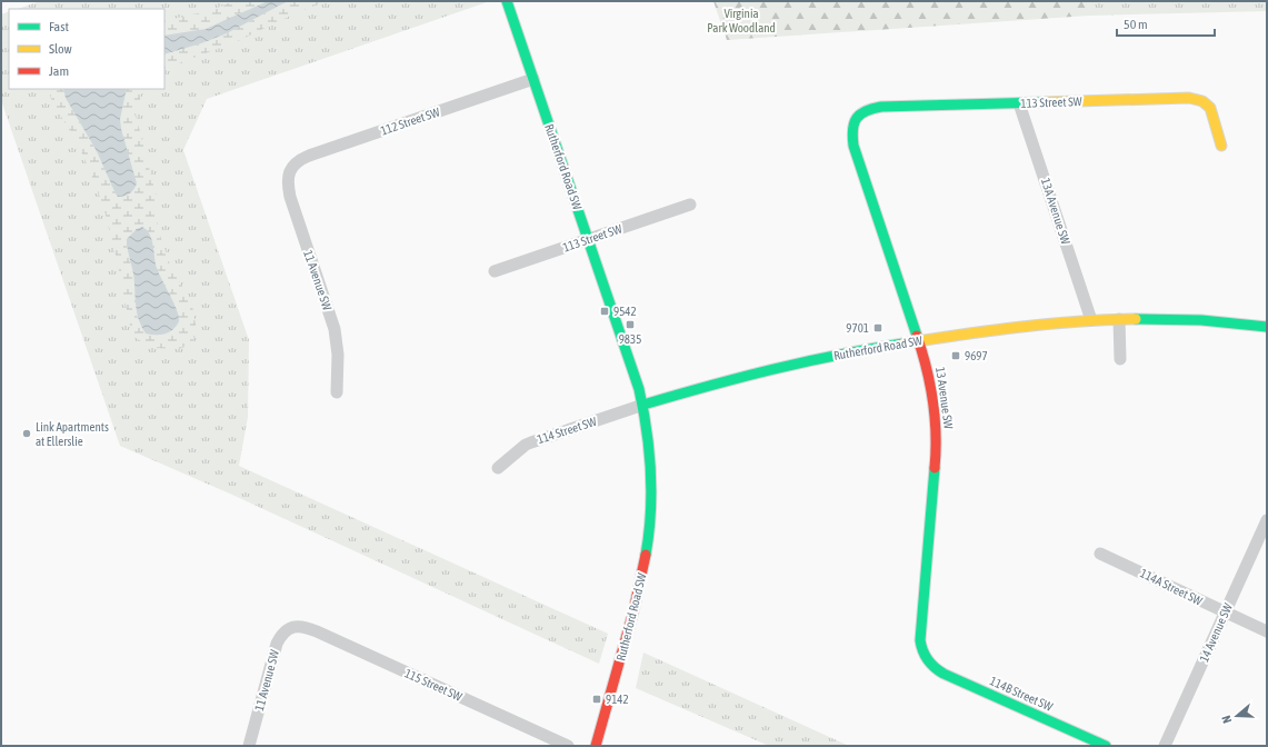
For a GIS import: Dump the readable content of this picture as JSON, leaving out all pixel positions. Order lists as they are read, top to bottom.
{
  "streets": {
    "street": [
      "113 Street SW",
      "112 Street SW",
      "Rutherford Road SW",
      "13A Avenue SW",
      "11 Avenue SW",
      "13 Avenue SW",
      "114 Street SW",
      "114A Street SW",
      "14 Avenue SW",
      "115 Street SW",
      "114B Street SW"
    ]
  },
  "crossings": [
    ["113 Street SW", "Rutherford Road SW"],
    ["113 Street SW", "13A Avenue SW"],
    ["113 Street SW", "13 Avenue SW"],
    ["112 Street SW", "Rutherford Road SW"],
    ["112 Street SW", "11 Avenue SW"],
    ["Rutherford Road SW", "13A Avenue SW"],
    ["Rutherford Road SW", "13 Avenue SW"],
    ["Rutherford Road SW", "114 Street SW"],
    ["11 Avenue SW", "115 Street SW"],
    ["13 Avenue SW", "114B Street SW"],
    ["114A Street SW", "14 Avenue SW"]
  ],
  "parks": ["Virginia Park Woodland"],
  "places": {
    "transit": [
      "9542",
      "9835",
      "9701",
      "9697",
      "9142"
    ],
    "other": ["Link Apartments at Ellerslie"]
  },
  "legend": ["Fast", "Slow", "Jam"],
  "scale_bar": "50 m",
  "north": "left"
}
